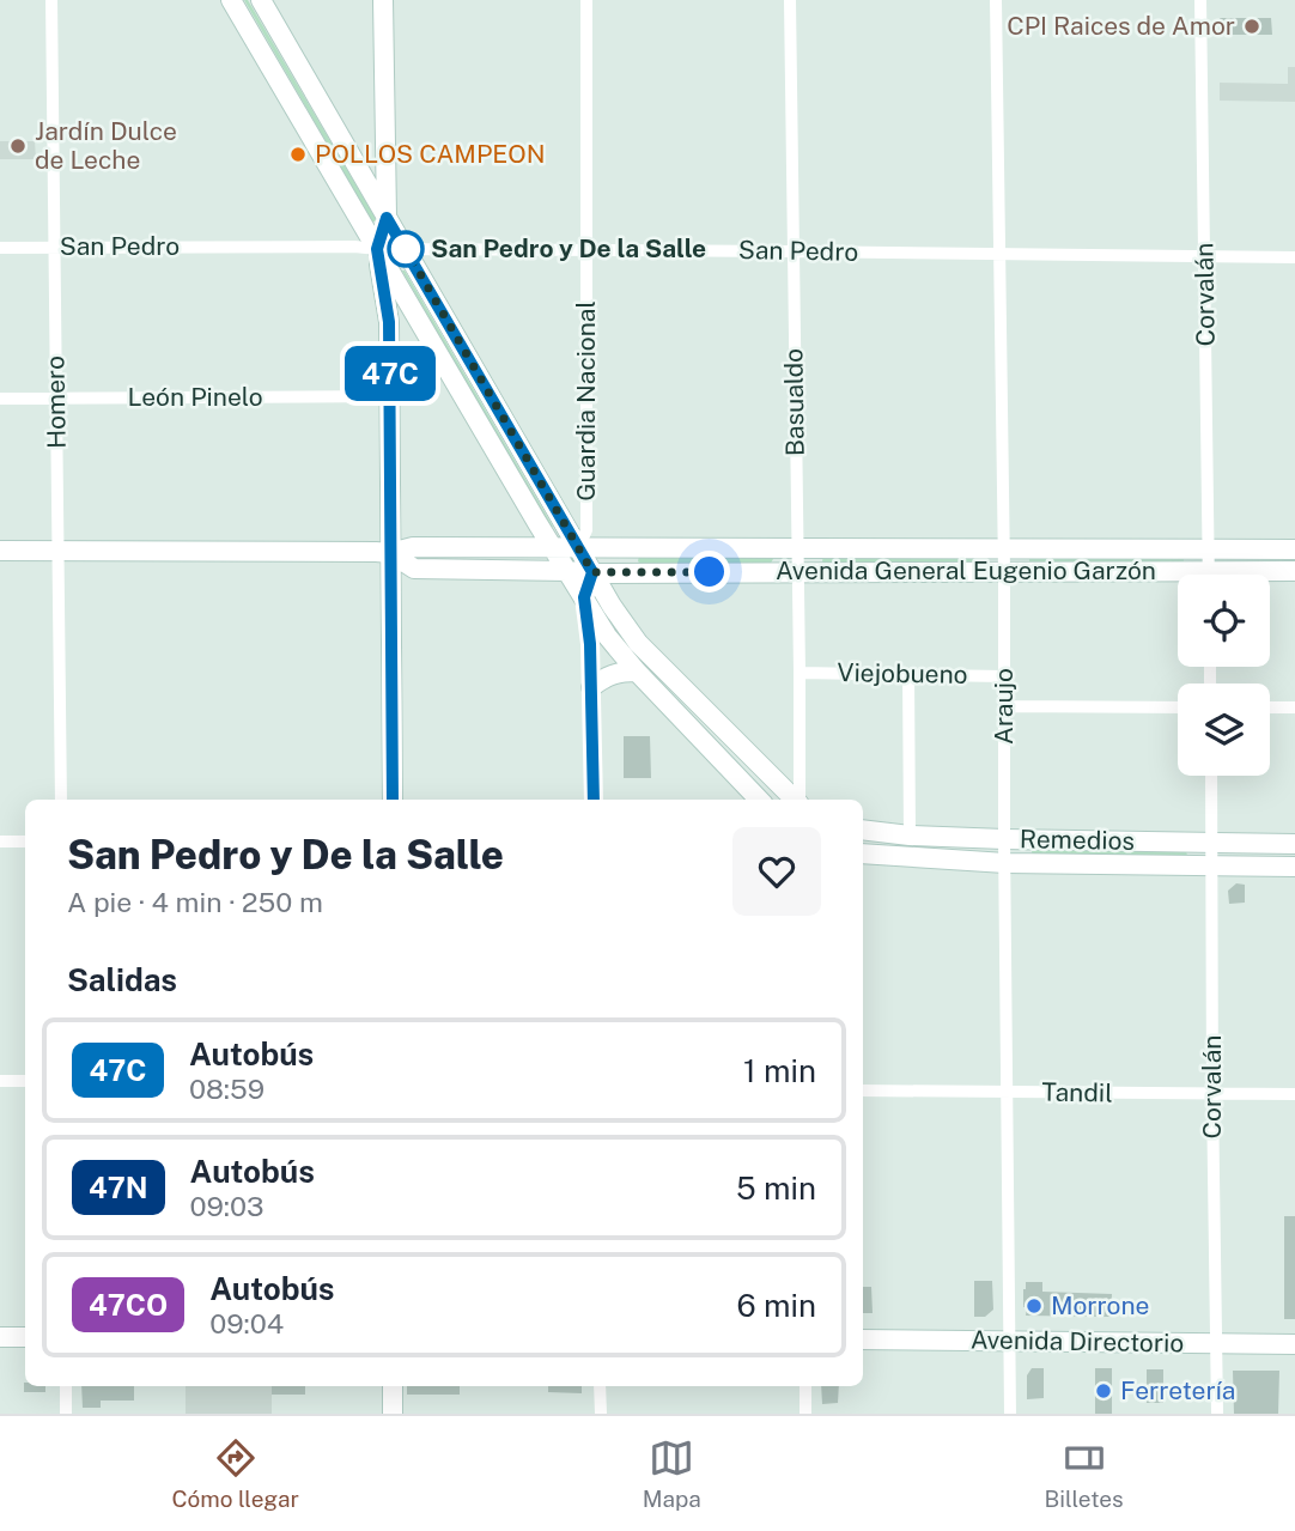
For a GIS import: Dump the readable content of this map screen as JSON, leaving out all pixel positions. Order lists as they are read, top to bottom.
{
  "streets": {
    "street": [
      "San Pedro",
      "Corvalán",
      "León Pinelo",
      "Guardia Nacional",
      "Homero",
      "Basualdo",
      "Avenida General Eugenio Garzón",
      "Viejobueno",
      "Araujo",
      "Remedios",
      "Tandil",
      "Avenida Directorio"
    ]
  },
  "crossings": [
    ["San Pedro", "Corvalán"],
    ["San Pedro", "Guardia Nacional"],
    ["San Pedro", "Homero"],
    ["San Pedro", "Basualdo"],
    ["San Pedro", "Araujo"],
    ["Corvalán", "Avenida General Eugenio Garzón"],
    ["Corvalán", "Remedios"],
    ["Corvalán", "Tandil"],
    ["Corvalán", "Avenida Directorio"],
    ["León Pinelo", "Homero"],
    ["Guardia Nacional", "Avenida General Eugenio Garzón"],
    ["Homero", "Avenida General Eugenio Garzón"],
    ["Basualdo", "Avenida General Eugenio Garzón"],
    ["Basualdo", "Viejobueno"],
    ["Avenida General Eugenio Garzón", "Araujo"],
    ["Viejobueno", "Araujo"],
    ["Araujo", "Remedios"],
    ["Araujo", "Tandil"],
    ["Araujo", "Avenida Directorio"]
  ],
  "places": [
    "CPI Raices de Amor",
    "Jardín Dulce de Leche",
    "POLLOS CAMPEON",
    "San Pedro y De la Salle",
    "Morrone",
    "Ferretería"
  ],
  "lines": ["bus line 47C"],
  "page": {
    "on_map": "47C",
    "heading": [
      ["San Pedro y De la Salle", "A pie · 4 min · 250 m"],
      "Salidas"
    ],
    "list": [
      {
        "mark": "47C",
        "name": "Autobús",
        "note": "08:59",
        "value": "1 min"
      },
      {
        "mark": "47N",
        "name": "Autobús",
        "note": "09:03",
        "value": "5 min"
      },
      {
        "mark": "47CO",
        "name": "Autobús",
        "note": "09:04",
        "value": "6 min"
      }
    ],
    "tabs": ["Cómo llegar", "Mapa", "Billetes"]
  }
}
